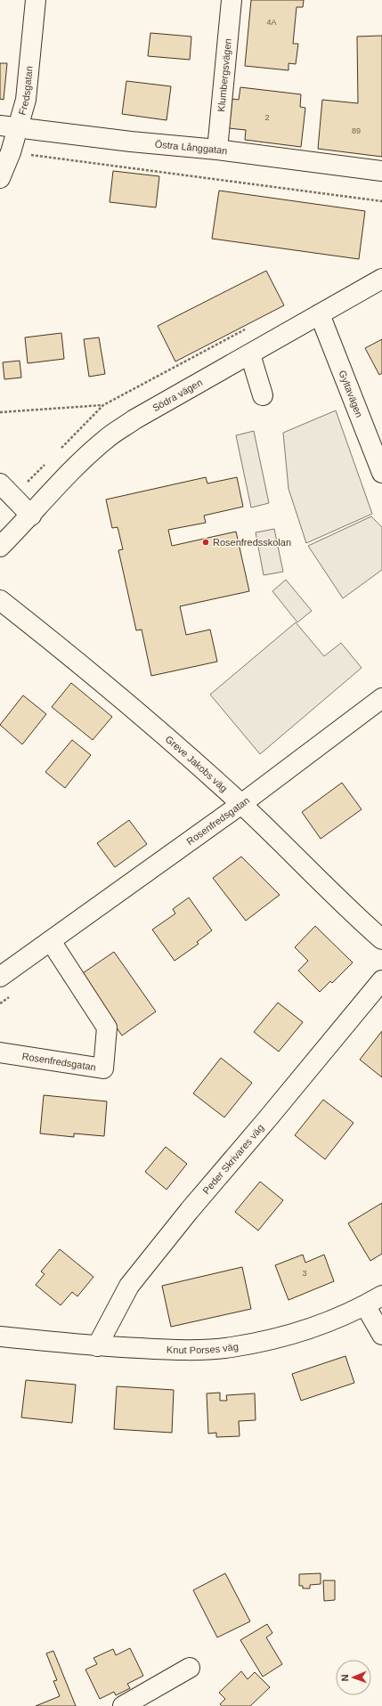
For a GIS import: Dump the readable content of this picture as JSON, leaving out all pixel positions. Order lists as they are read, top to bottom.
{
  "streets": {
    "street": [
      "Klumbergsvägen",
      "Fredsgatan",
      "Östra Långgatan",
      "Gyltavägen",
      "Södra vägen",
      "Greve Jakobs väg",
      "Rosenfredsgatan",
      "Peder Skrivares väg",
      "Knut Porses väg"
    ]
  },
  "crossings": [
    ["Klumbergsvägen", "Östra Långgatan"],
    ["Fredsgatan", "Östra Långgatan"],
    ["Gyltavägen", "Södra vägen"],
    ["Greve Jakobs väg", "Rosenfredsgatan"],
    ["Peder Skrivares väg", "Knut Porses väg"]
  ],
  "places": ["Rosenfredsskolan"],
  "house_numbers": [
    "4A",
    "2",
    "89",
    "3"
  ],
  "north": "left"
}
